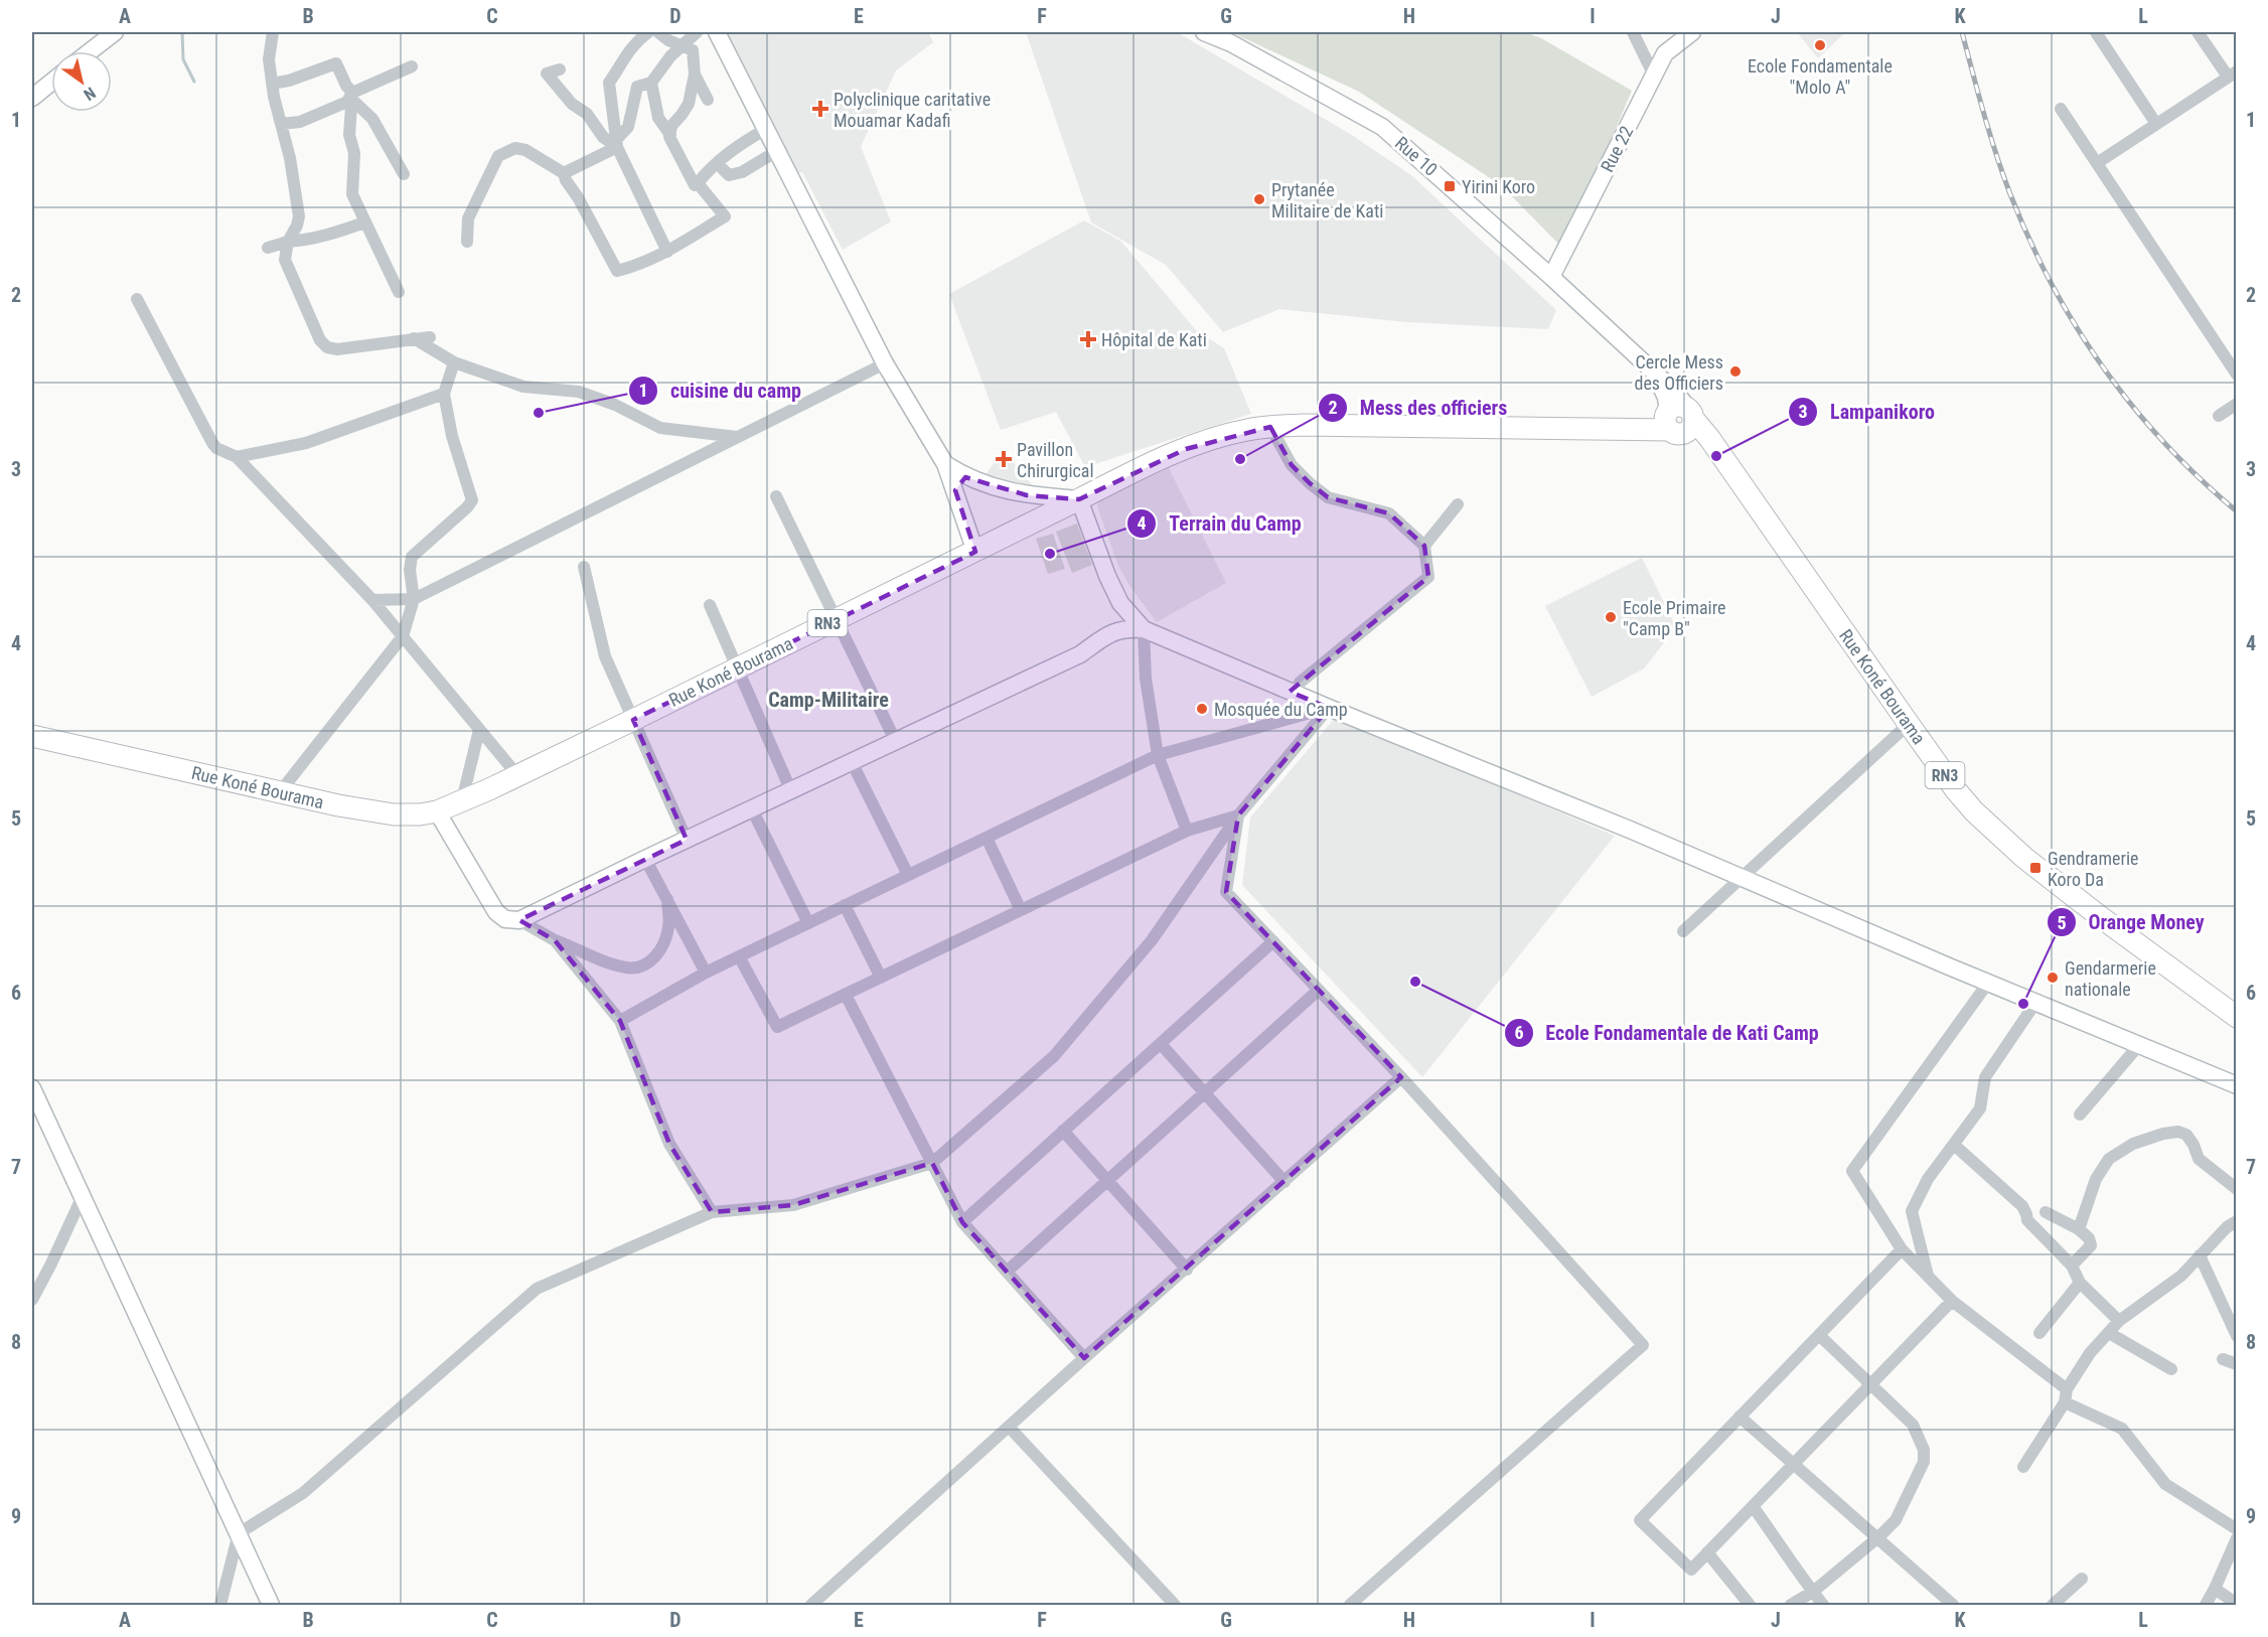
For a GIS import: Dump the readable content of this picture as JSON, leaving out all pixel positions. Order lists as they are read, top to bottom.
{
  "streets": {
    "highway": ["RN3", "Rue Koné Bourama"],
    "street": ["Rue 22", "Rue 10"]
  },
  "crossings": [
    ["Rue 22", "Rue 10"],
    ["Rue 10", "Rue Koné Bourama"]
  ],
  "districts": ["Camp-Militaire"],
  "places": {
    "other": [
      "Ecole Fondamentale \"Molo A\"",
      "Prytanée Militaire de Kati",
      "Cercle Mess des Officiers",
      "cuisine du camp",
      "Lampanikoro",
      "Mess des officiers",
      "Terrain du Camp",
      "Ecole Primaire \"Camp B\"",
      "Mosquée du Camp",
      "Gendarmerie nationale",
      "Ecole Fondamentale de Kati Camp",
      "Orange Money"
    ],
    "health": ["Polyclinique caritative Mouamar Kadafi", "Hôpital de Kati", "Pavillon Chirurgical"],
    "transit": ["Yirini Koro", "Gendramerie Koro Da"]
  },
  "north": "bottom right",
  "grid": {
    "columns": [
      "A",
      "B",
      "C",
      "D",
      "E",
      "F",
      "G",
      "H",
      "I",
      "J",
      "K",
      "L"
    ],
    "rows": [
      "1",
      "2",
      "3",
      "4",
      "5",
      "6",
      "7",
      "8",
      "9"
    ]
  }
}
